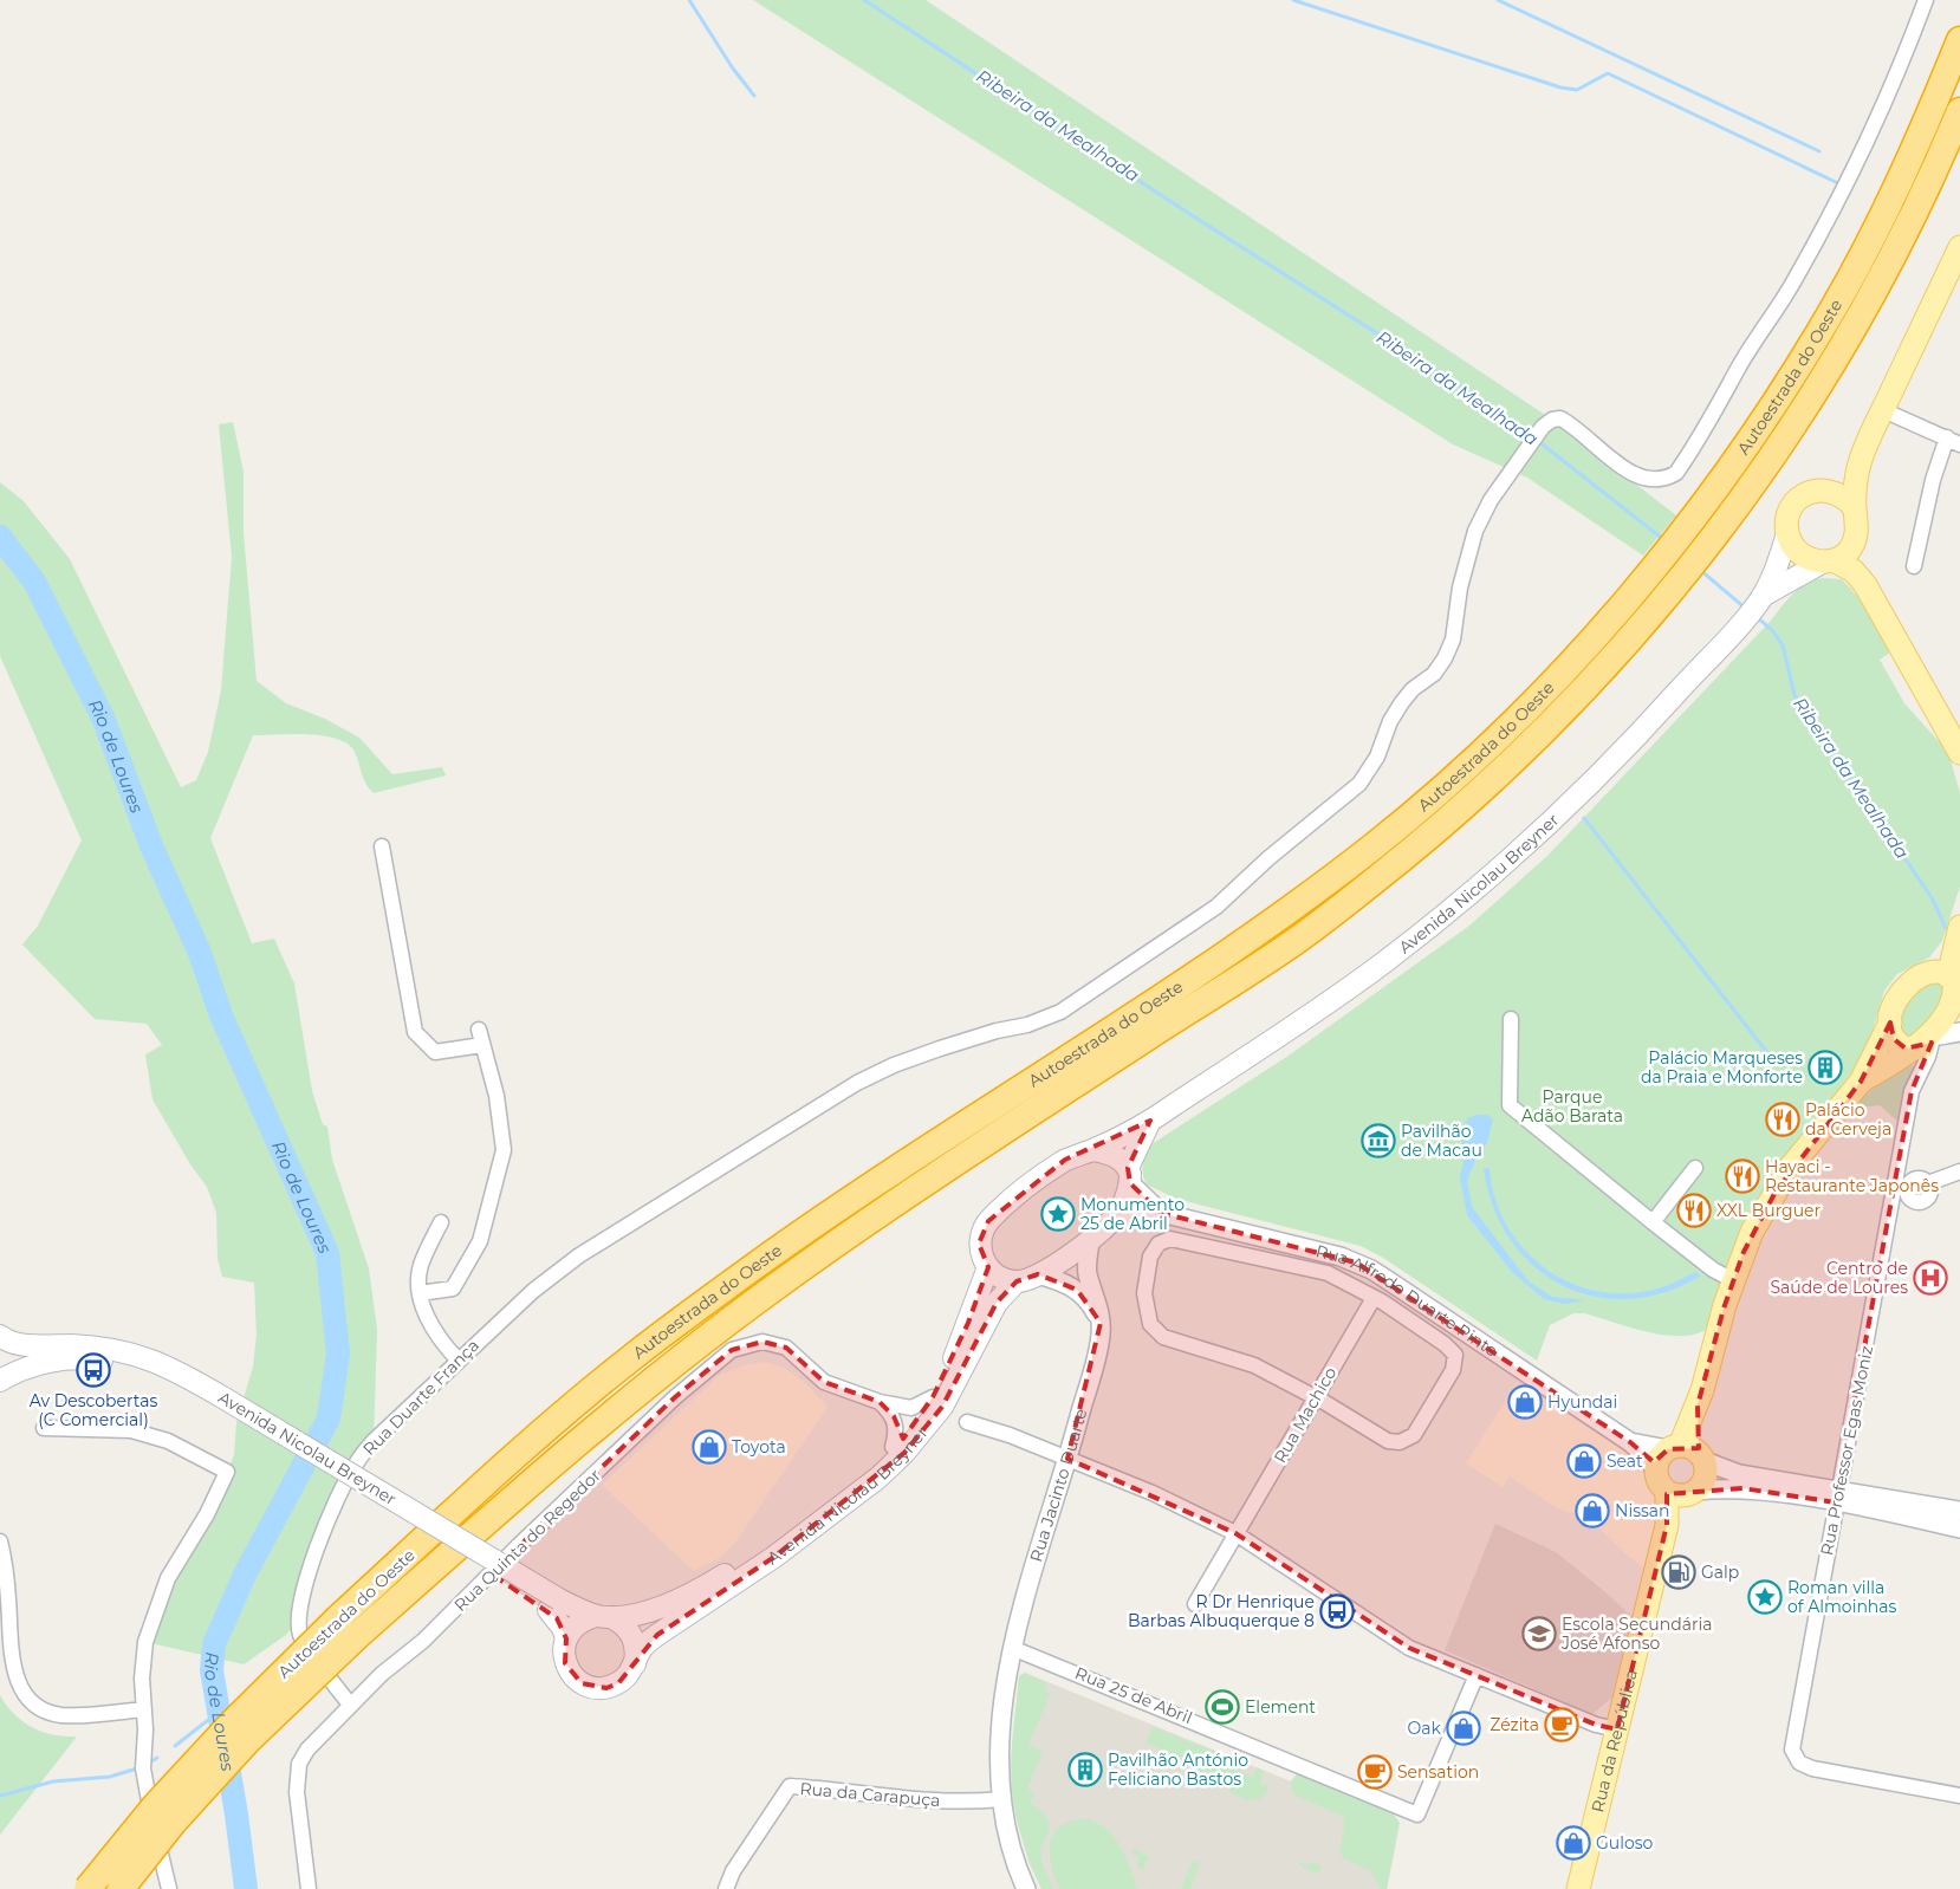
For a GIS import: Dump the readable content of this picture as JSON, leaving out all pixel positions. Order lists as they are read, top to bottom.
{
  "streets": {
    "highway": ["Autoestrada do Oeste"],
    "main road": ["Avenida Nicolau Breyner", "Rua da República"],
    "street": [
      "Rua Alfredo Duarte Pinto",
      "Rua Duarte França",
      "Rua Machico",
      "Rua Professor Egas Moniz",
      "Rua Jacinto Duarte",
      "Rua Quinta do Regedor",
      "Rua 25 de Abril",
      "Rua da Carapuça"
    ]
  },
  "crossings": [
    ["Avenida Nicolau Breyner", "Rua Alfredo Duarte Pinto"],
    ["Avenida Nicolau Breyner", "Rua Jacinto Duarte"],
    ["Avenida Nicolau Breyner", "Rua Quinta do Regedor"],
    ["Rua Alfredo Duarte Pinto", "Rua Professor Egas Moniz"],
    ["Rua Alfredo Duarte Pinto", "Rua da República"],
    ["Rua Duarte França", "Rua Quinta do Regedor"],
    ["Rua Jacinto Duarte", "Rua 25 de Abril"],
    ["Rua Jacinto Duarte", "Rua da Carapuça"]
  ],
  "water": ["Ribeira da Mealhada", "Rio de Loures"],
  "parks": ["Parque Adão Barata"],
  "places": {
    "building": ["Palácio Marqueses da Praia e Monforte", "Pavilhão António Feliciano Bastos"],
    "restaurant": ["Palácio da Cerveja", "Hayaci - Restaurante Japonês", "XXL Burguer"],
    "museum": ["Pavilhão de Macau"],
    "place": ["Monumento 25 de Abril", "Roman villa of Almoinhas"],
    "hospital": ["Centro de Saúde de Loures"],
    "bus stop": ["Av Descobertas (C Comercial)", "R Dr Henrique Barbas Albuquerque 8"],
    "shop": [
      "Hyundai",
      "Toyota",
      "Seat",
      "Nissan",
      "Oak",
      "Guloso"
    ],
    "fuel station": ["Galp"],
    "school or university": ["Escola Secundária José Afonso"],
    "sports": ["Element"],
    "cafe": ["Zézita", "Sensation"]
  }
}
